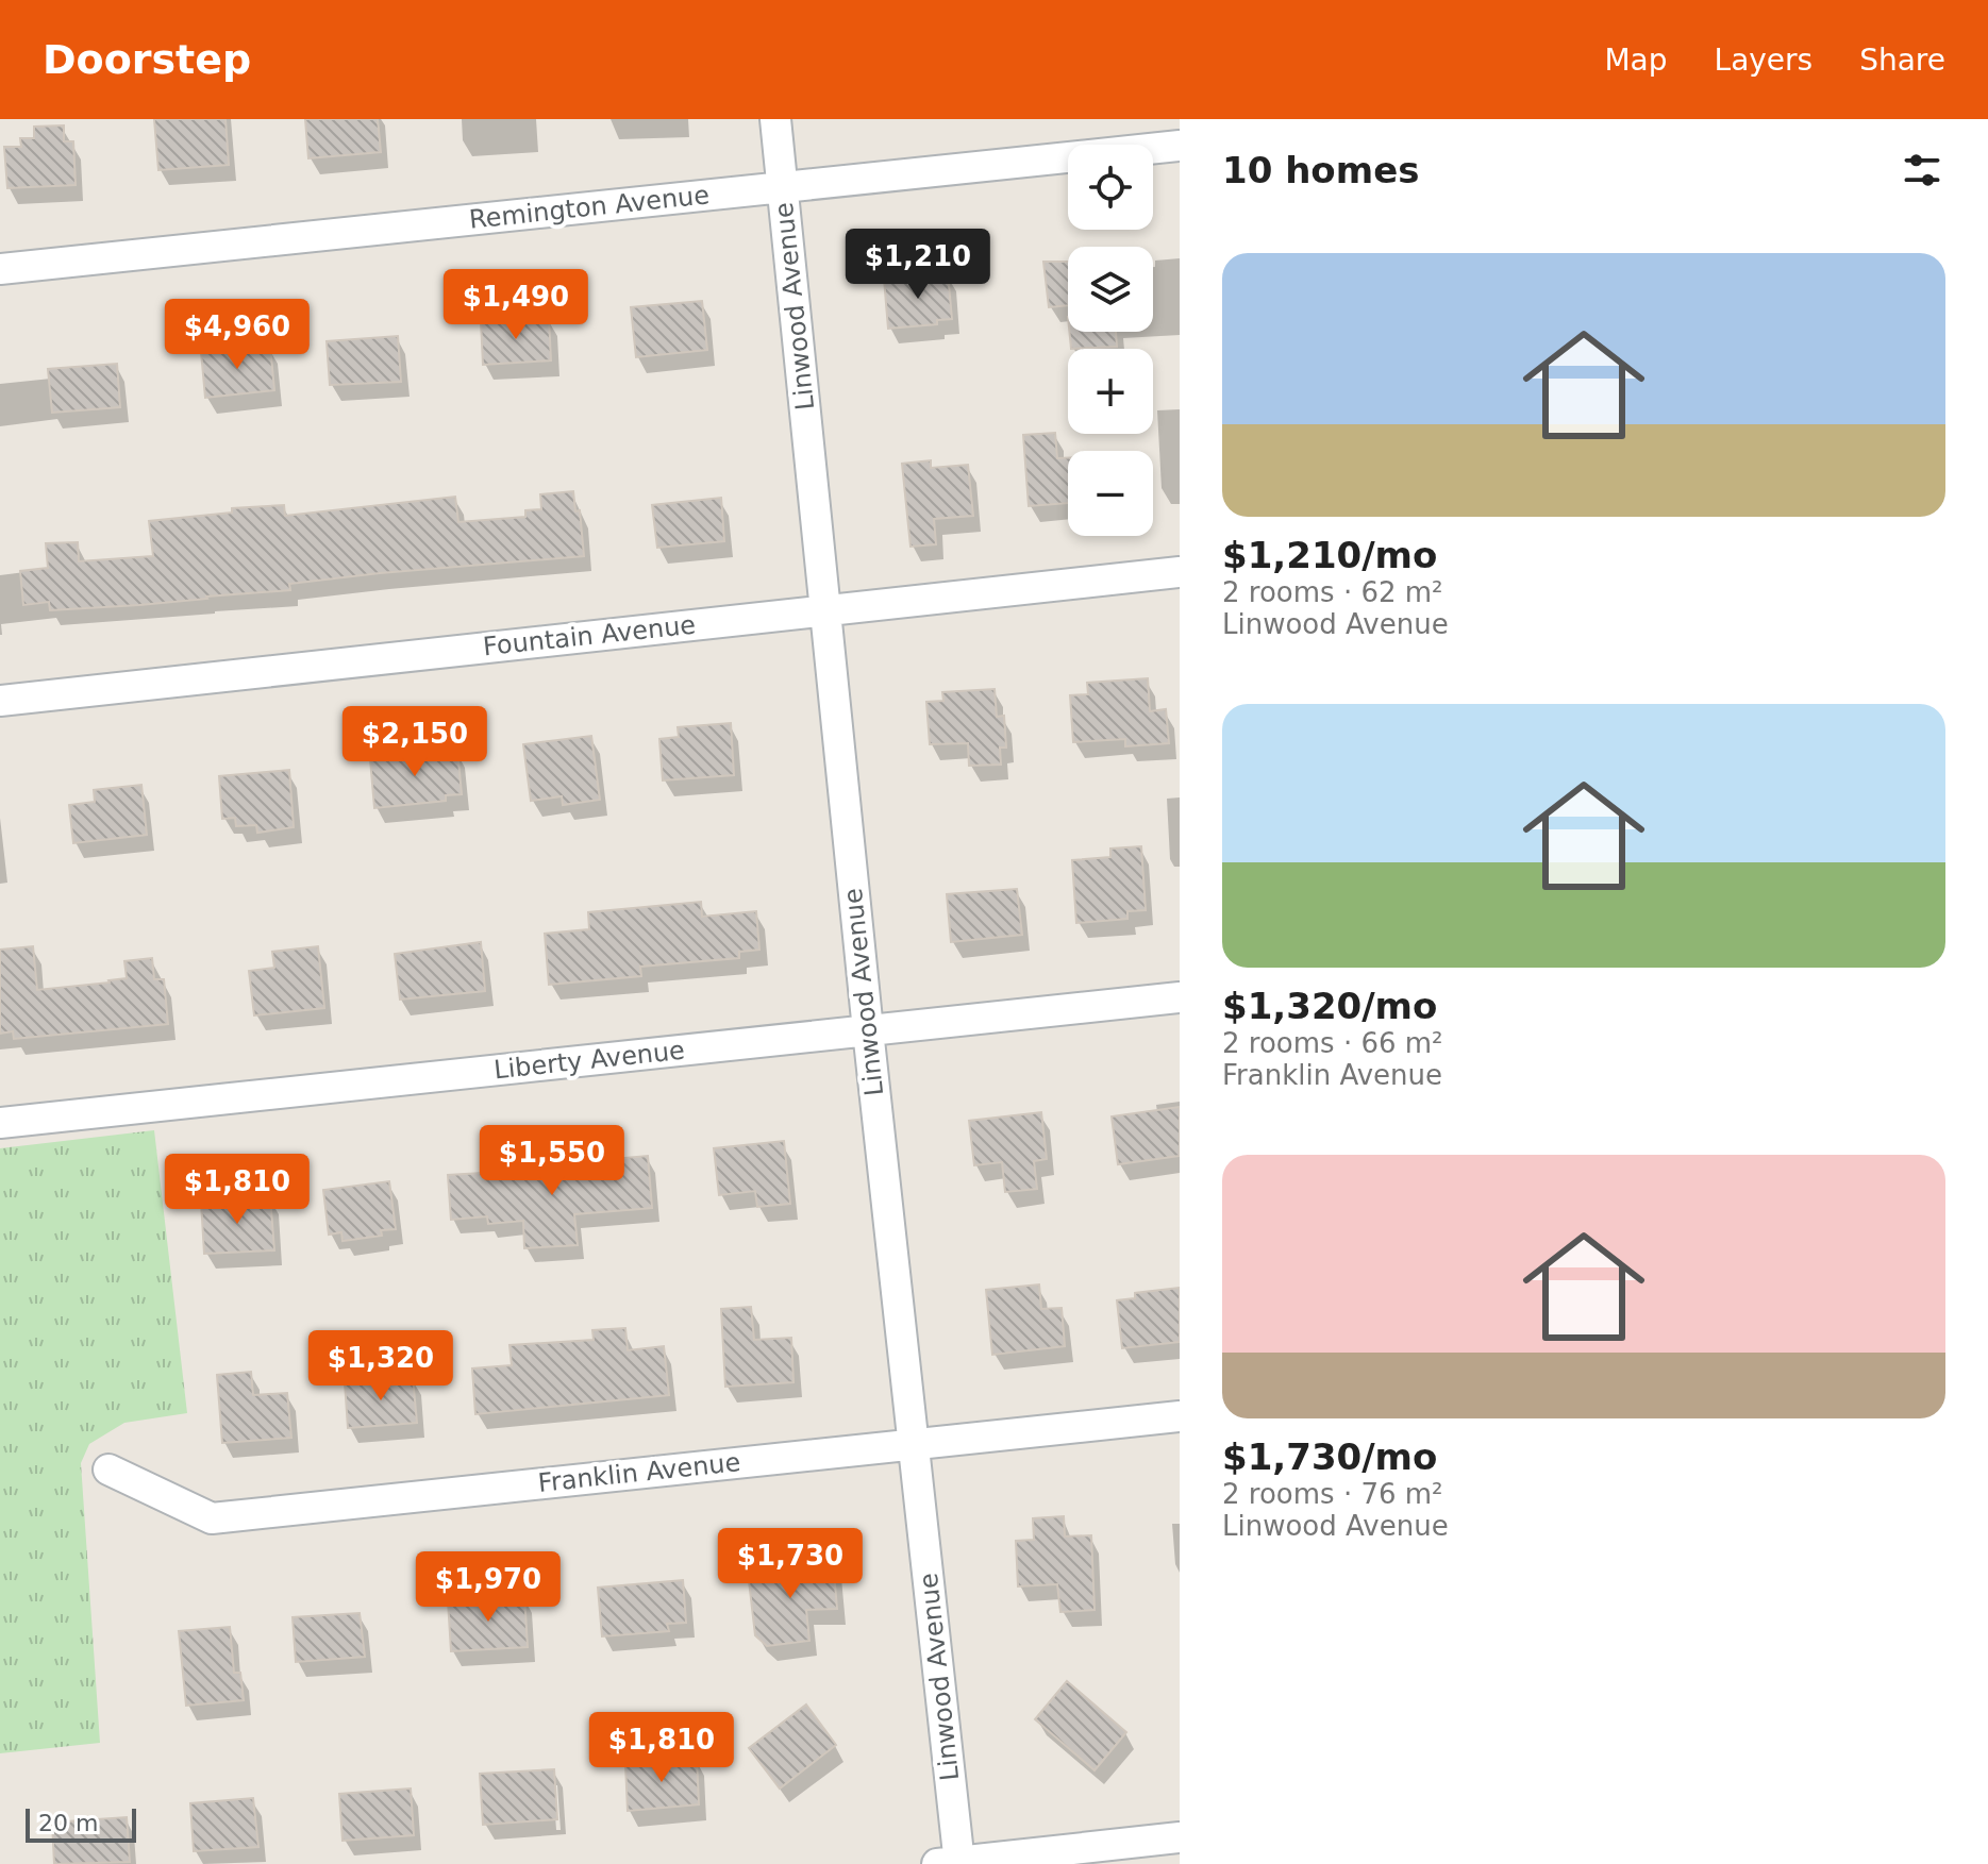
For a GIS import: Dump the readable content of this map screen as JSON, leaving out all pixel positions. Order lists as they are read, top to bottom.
{
  "streets": {
    "street": [
      "Remington Avenue",
      "Linwood Avenue",
      "Fountain Avenue",
      "Liberty Avenue",
      "Franklin Avenue"
    ]
  },
  "crossings": [
    ["Remington Avenue", "Linwood Avenue"],
    ["Linwood Avenue", "Fountain Avenue"],
    ["Linwood Avenue", "Liberty Avenue"],
    ["Linwood Avenue", "Franklin Avenue"]
  ],
  "scale_bar": "20 m",
  "page": {
    "header": "Doorstep",
    "nav": ["Map", "Layers", "Share"],
    "heading": "10 homes",
    "map_buttons": ["+", "−"],
    "list": [
      {
        "name": "$1,210/mo",
        "note": "2 rooms · 62 m² · Linwood Avenue"
      },
      {
        "name": "$1,320/mo",
        "note": "2 rooms · 66 m² · Franklin Avenue"
      },
      {
        "name": "$1,730/mo",
        "note": "2 rooms · 76 m² · Linwood Avenue"
      }
    ],
    "price": [
      "$1,210",
      "$1,490",
      "$4,960",
      "$2,150",
      "$1,550",
      "$1,810",
      "$1,320",
      "$1,730",
      "$1,970",
      "$1,810"
    ],
    "scale": "20 m"
  }
}
